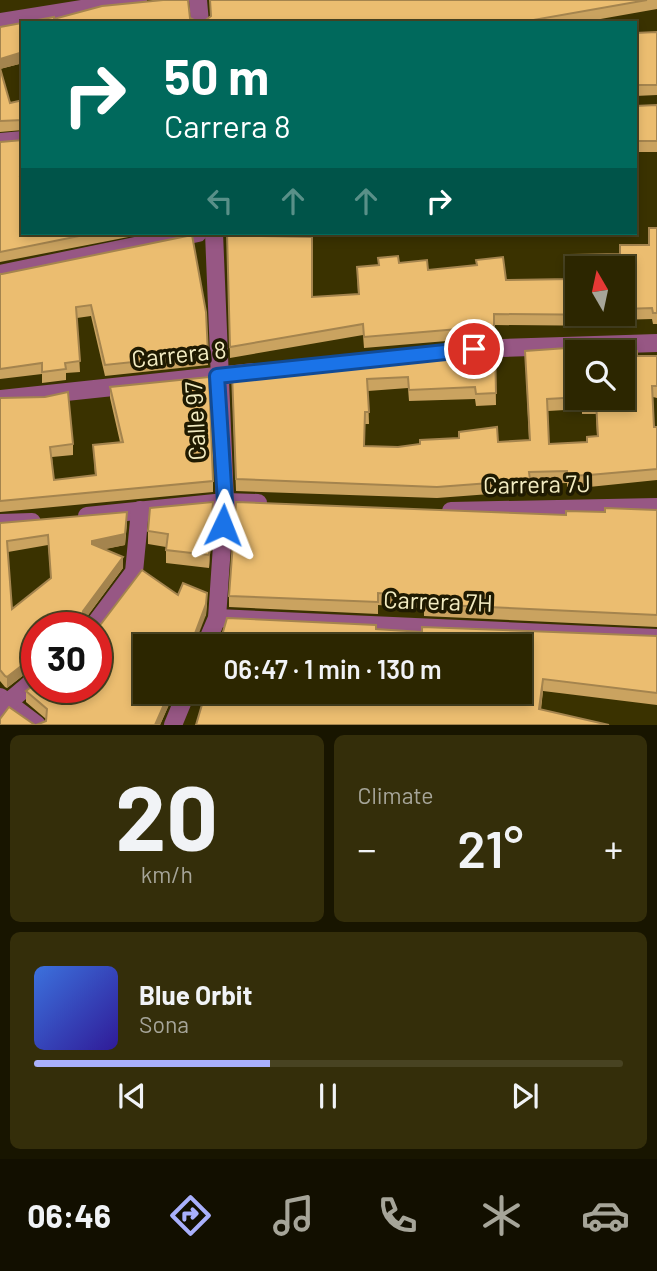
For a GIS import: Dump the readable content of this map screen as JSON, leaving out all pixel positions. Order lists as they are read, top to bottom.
{
  "streets": {
    "street": [
      "Carrera 8",
      "Calle 97",
      "Carrera 7J",
      "Carrera 7H"
    ]
  },
  "crossings": [
    ["Carrera 8", "Calle 97"],
    ["Calle 97", "Carrera 7H"]
  ],
  "north": "top",
  "page": {
    "turn": ["50 m", "Carrera 8"],
    "limit": "30",
    "trip": "06:47 · 1 min · 130 m",
    "tile": [
      ["20", "km/h"],
      "Climate"
    ],
    "heat": ["−", "21°", "+"],
    "song": ["Blue Orbit", "Sona"],
    "tabs": "06:46"
  }
}
